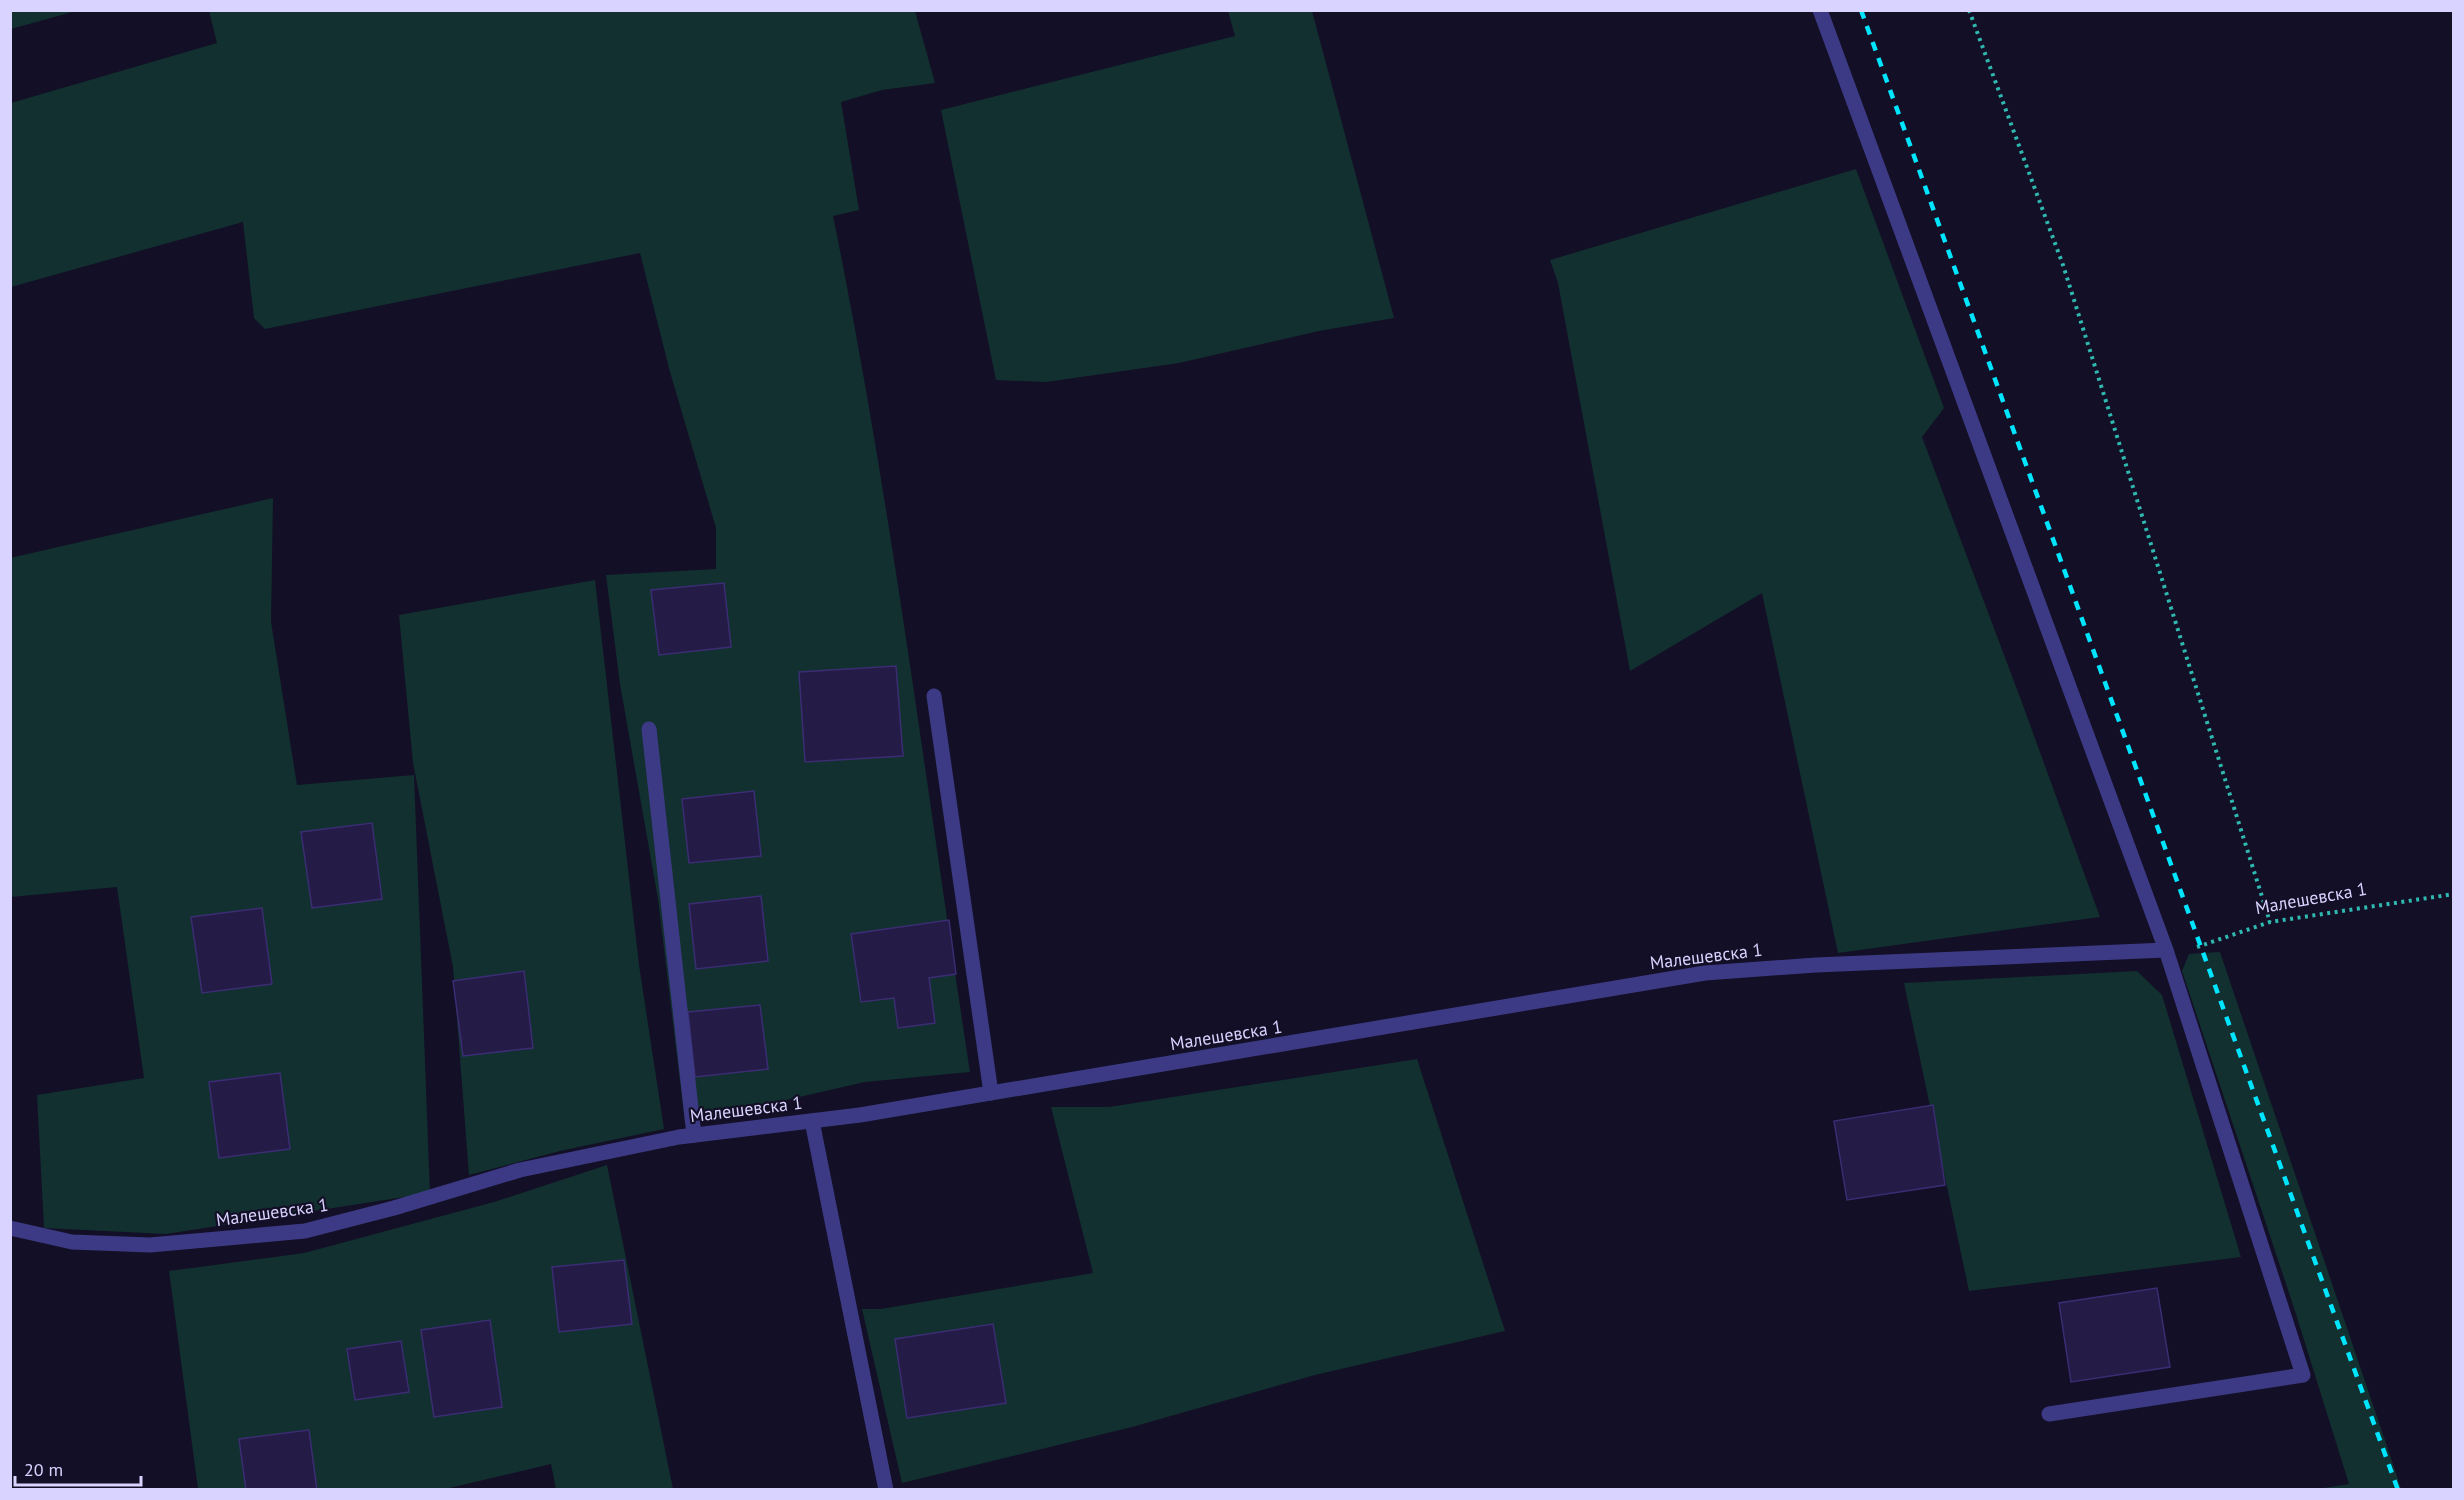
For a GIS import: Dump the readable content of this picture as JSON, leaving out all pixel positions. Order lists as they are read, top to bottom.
{
  "streets": {
    "street": ["Малешевска 1"]
  },
  "scale_bar": "20 m"
}
